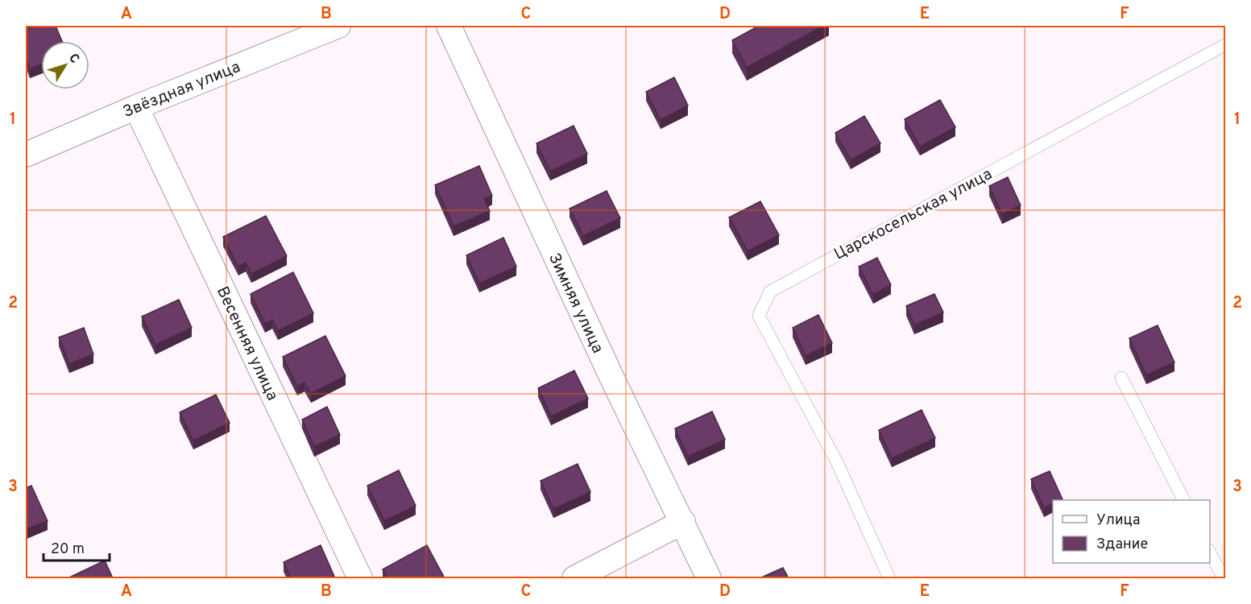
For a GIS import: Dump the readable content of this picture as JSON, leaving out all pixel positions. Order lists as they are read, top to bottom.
{
  "streets": {
    "street": ["Звёздная улица", "Зимняя улица", "Весенняя улица"],
    "lane": ["Царскосельская улица"]
  },
  "crossings": [
    ["Звёздная улица", "Весенняя улица"]
  ],
  "legend": ["Улица", "Здание"],
  "scale_bar": "20 m",
  "north": "top right",
  "grid": {
    "columns": [
      "A",
      "B",
      "C",
      "D",
      "E",
      "F"
    ],
    "rows": ["1", "2", "3"]
  }
}
